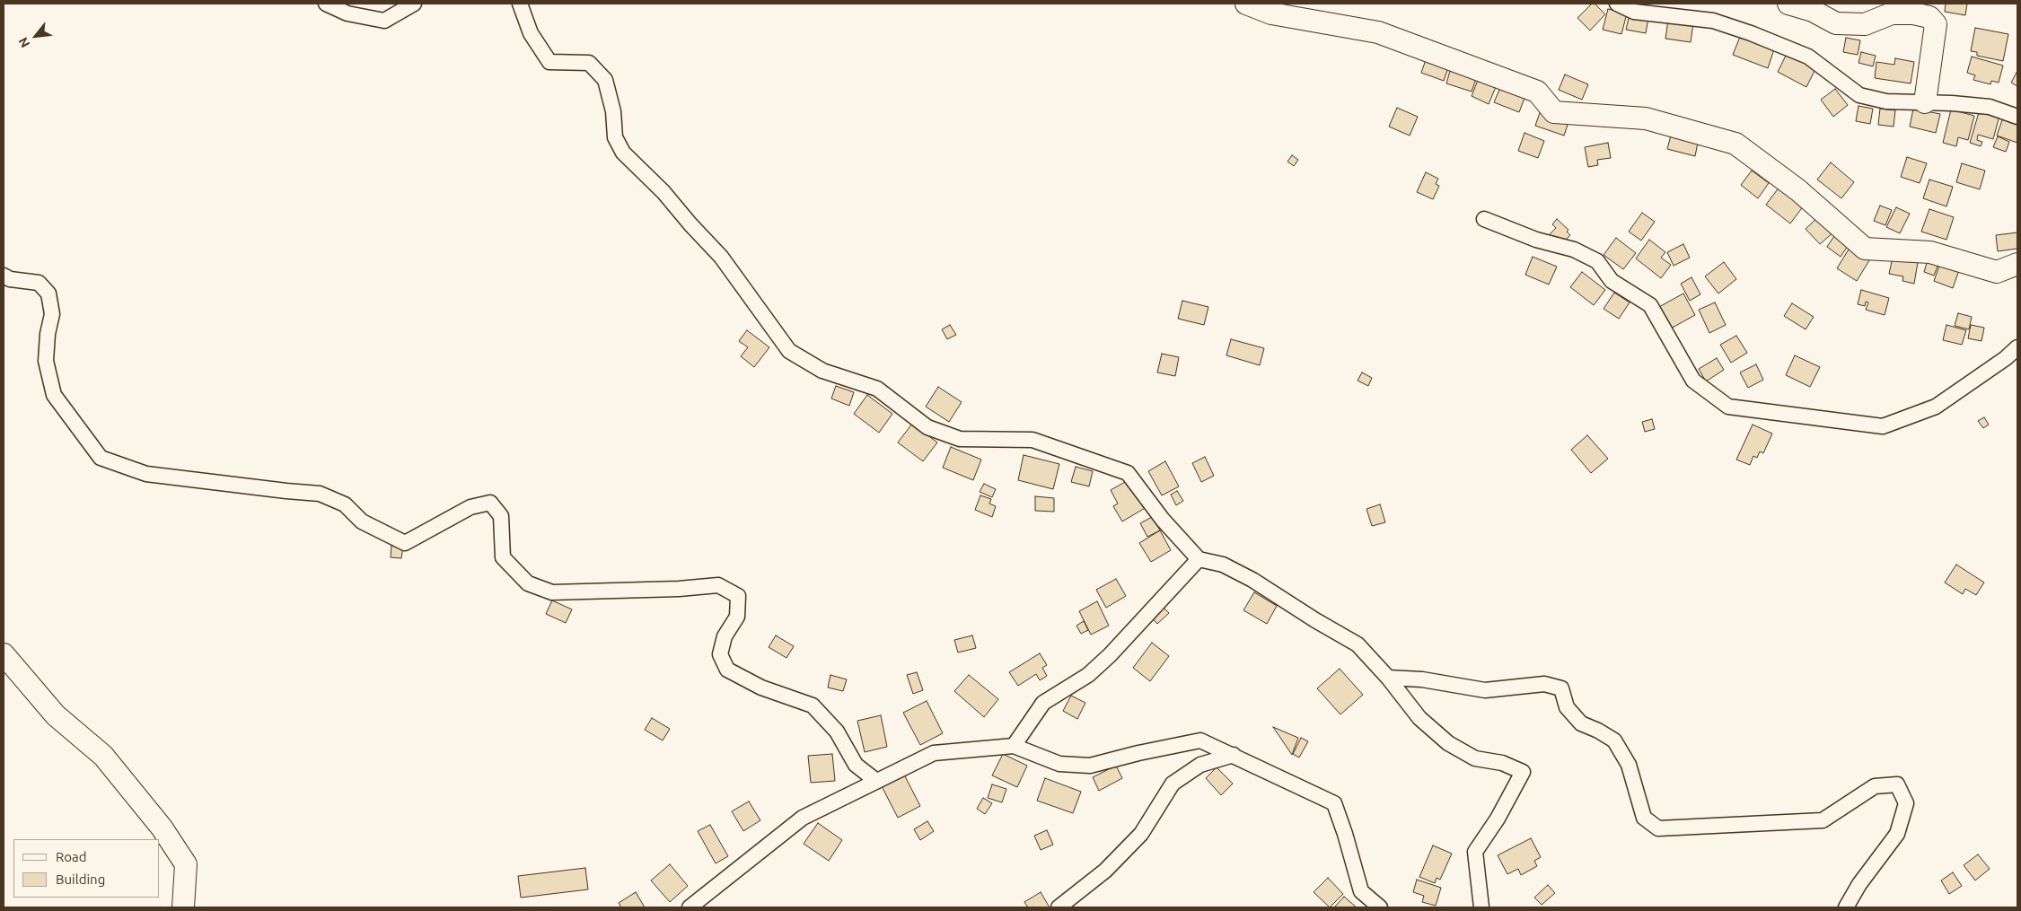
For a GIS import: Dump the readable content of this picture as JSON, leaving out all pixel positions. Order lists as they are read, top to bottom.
{
  "legend": ["Road", "Building"],
  "north": "bottom left"
}
